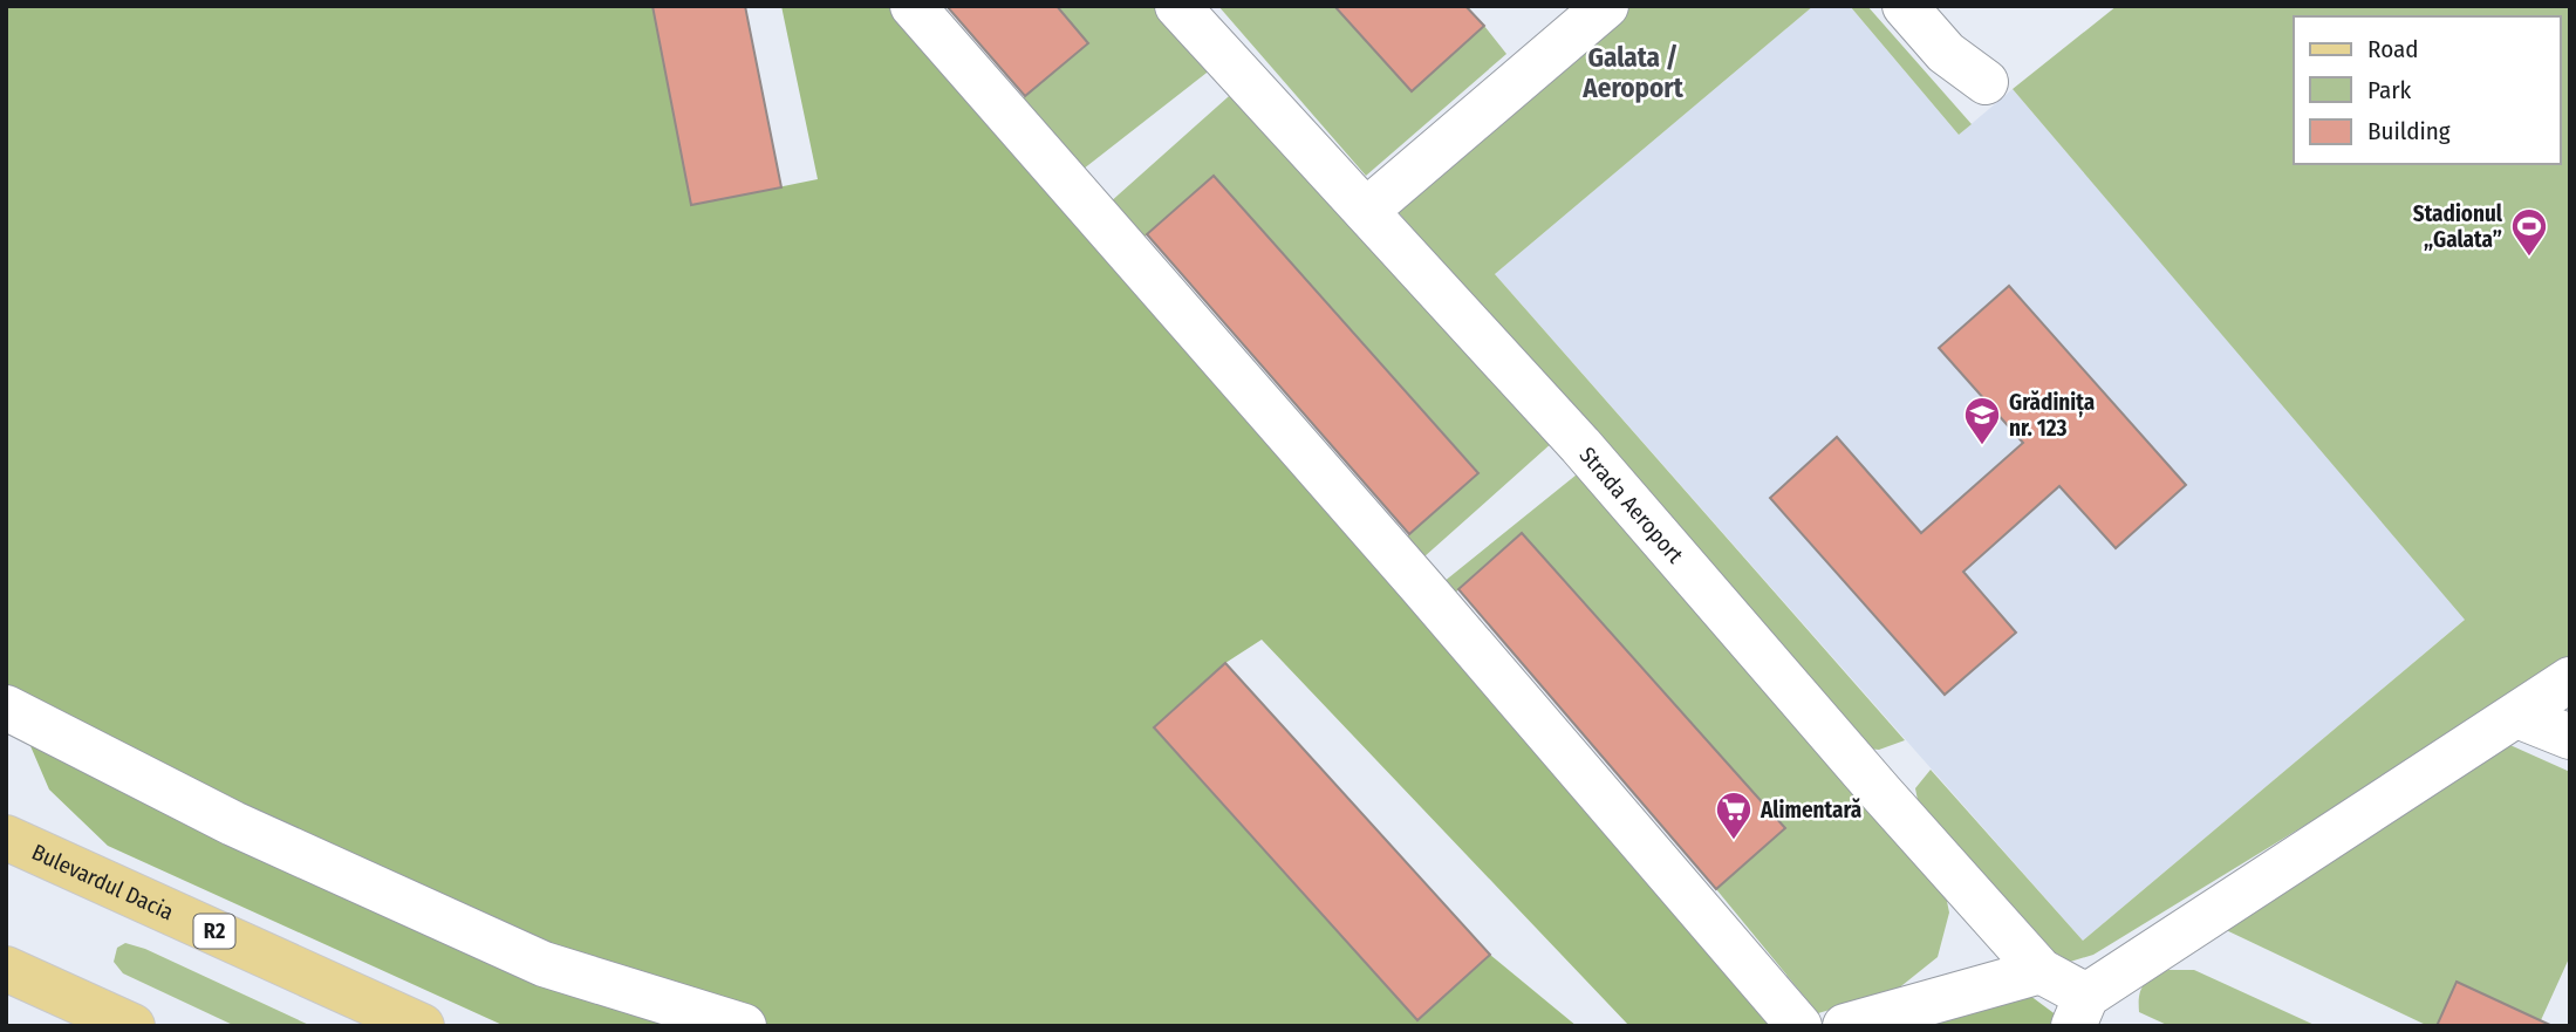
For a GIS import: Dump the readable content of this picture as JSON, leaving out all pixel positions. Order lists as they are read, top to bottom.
{
  "streets": {
    "main road": ["Bulevardul Dacia", "R2"],
    "street": ["Strada Aeroport"]
  },
  "districts": ["Galata / Aeroport"],
  "places": {
    "sports": ["Stadionul „Galata”"],
    "school or university": ["Grădinița nr. 123"],
    "supermarket": ["Alimentară"]
  },
  "legend": ["Road", "Park", "Building"]
}
